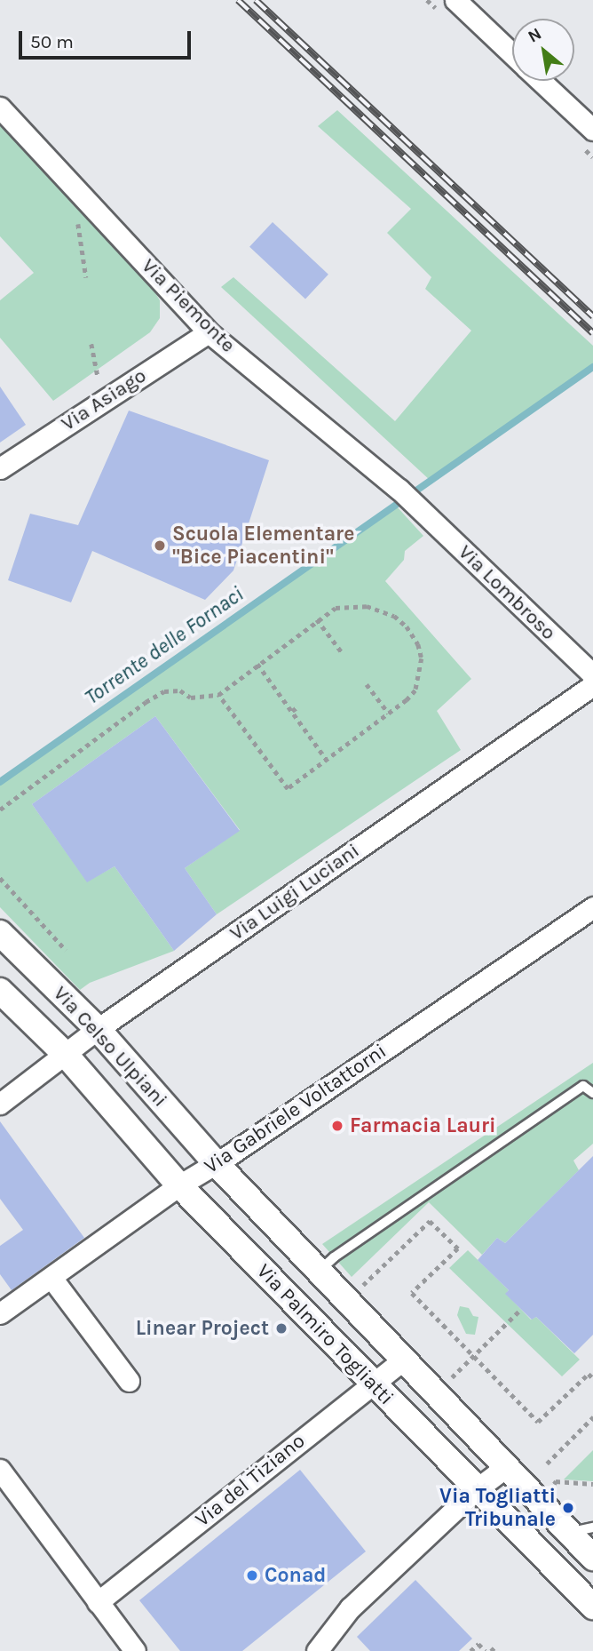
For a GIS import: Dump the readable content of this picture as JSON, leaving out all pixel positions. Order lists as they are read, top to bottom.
{
  "streets": {
    "street": [
      "Via Piemonte",
      "Via Asiago",
      "Via Lombroso",
      "Via Luigi Luciani",
      "Via Celso Ulpiani",
      "Via Gabriele Voltattorni",
      "Via Palmiro Togliatti",
      "Via del Tiziano"
    ]
  },
  "crossings": [
    ["Via Piemonte", "Via Asiago"],
    ["Via Piemonte", "Via Lombroso"],
    ["Via Luigi Luciani", "Via Celso Ulpiani"],
    ["Via Luigi Luciani", "Via Palmiro Togliatti"],
    ["Via Celso Ulpiani", "Via Gabriele Voltattorni"],
    ["Via Celso Ulpiani", "Via Palmiro Togliatti"],
    ["Via Gabriele Voltattorni", "Via Palmiro Togliatti"],
    ["Via Palmiro Togliatti", "Via del Tiziano"]
  ],
  "water": ["Torrente delle Fornaci"],
  "places": [
    "Scuola Elementare \"Bice Piacentini\"",
    "Farmacia Lauri",
    "Linear Project",
    "Via Togliatti Tribunale",
    "Conad"
  ],
  "scale_bar": "50 m",
  "north": "top left"
}
